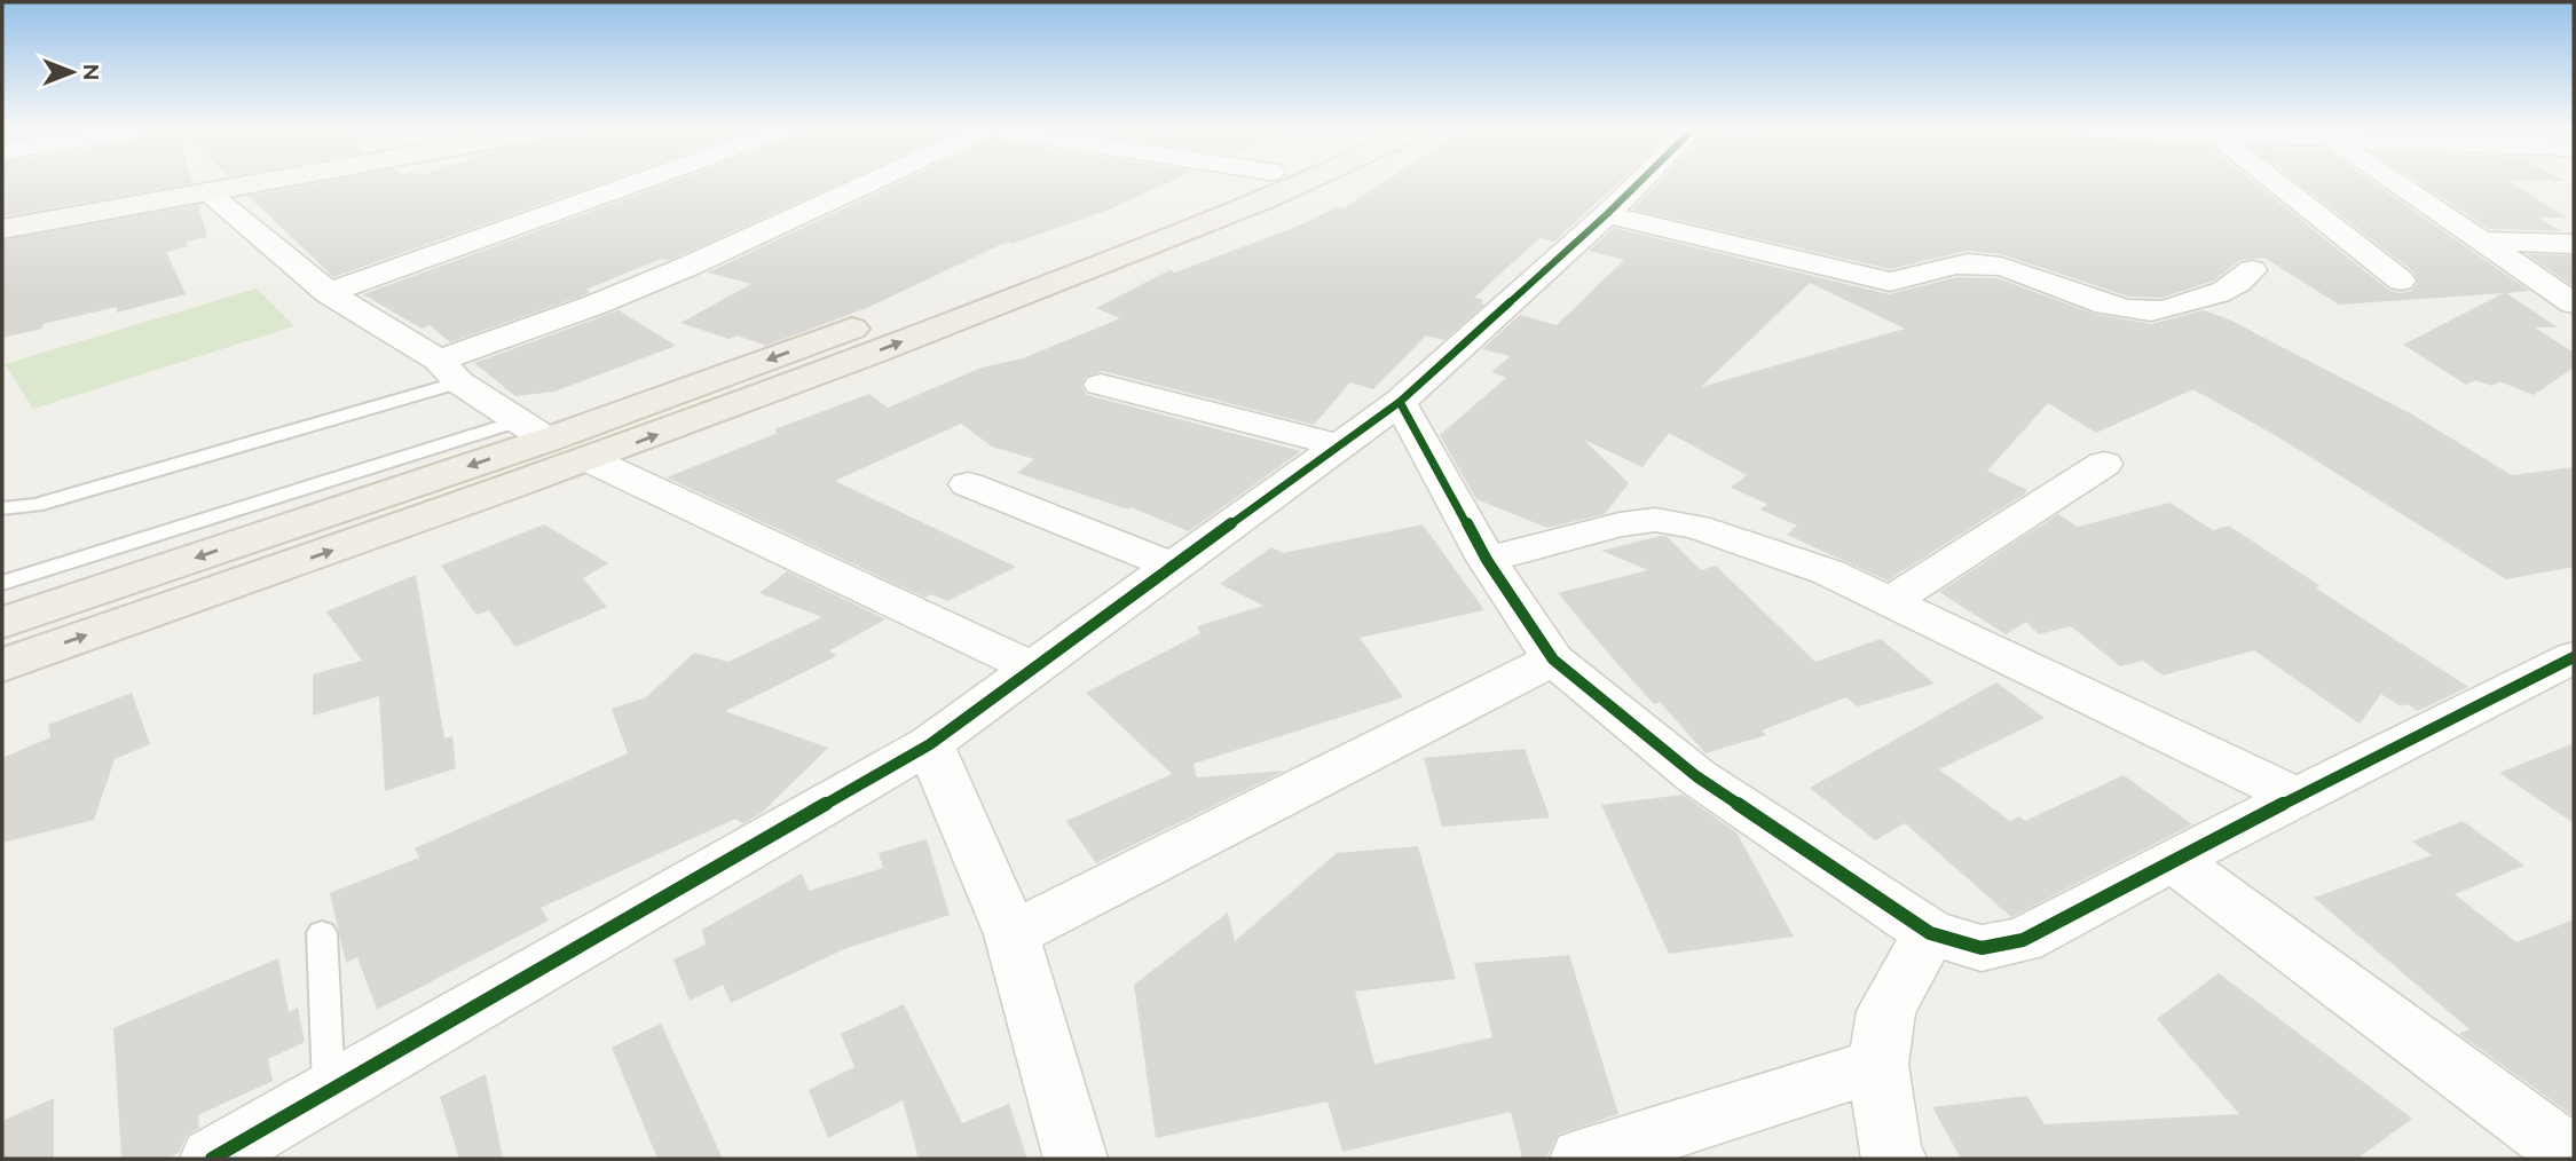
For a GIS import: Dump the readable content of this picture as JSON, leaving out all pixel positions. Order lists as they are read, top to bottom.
{
  "north": "right"
}
